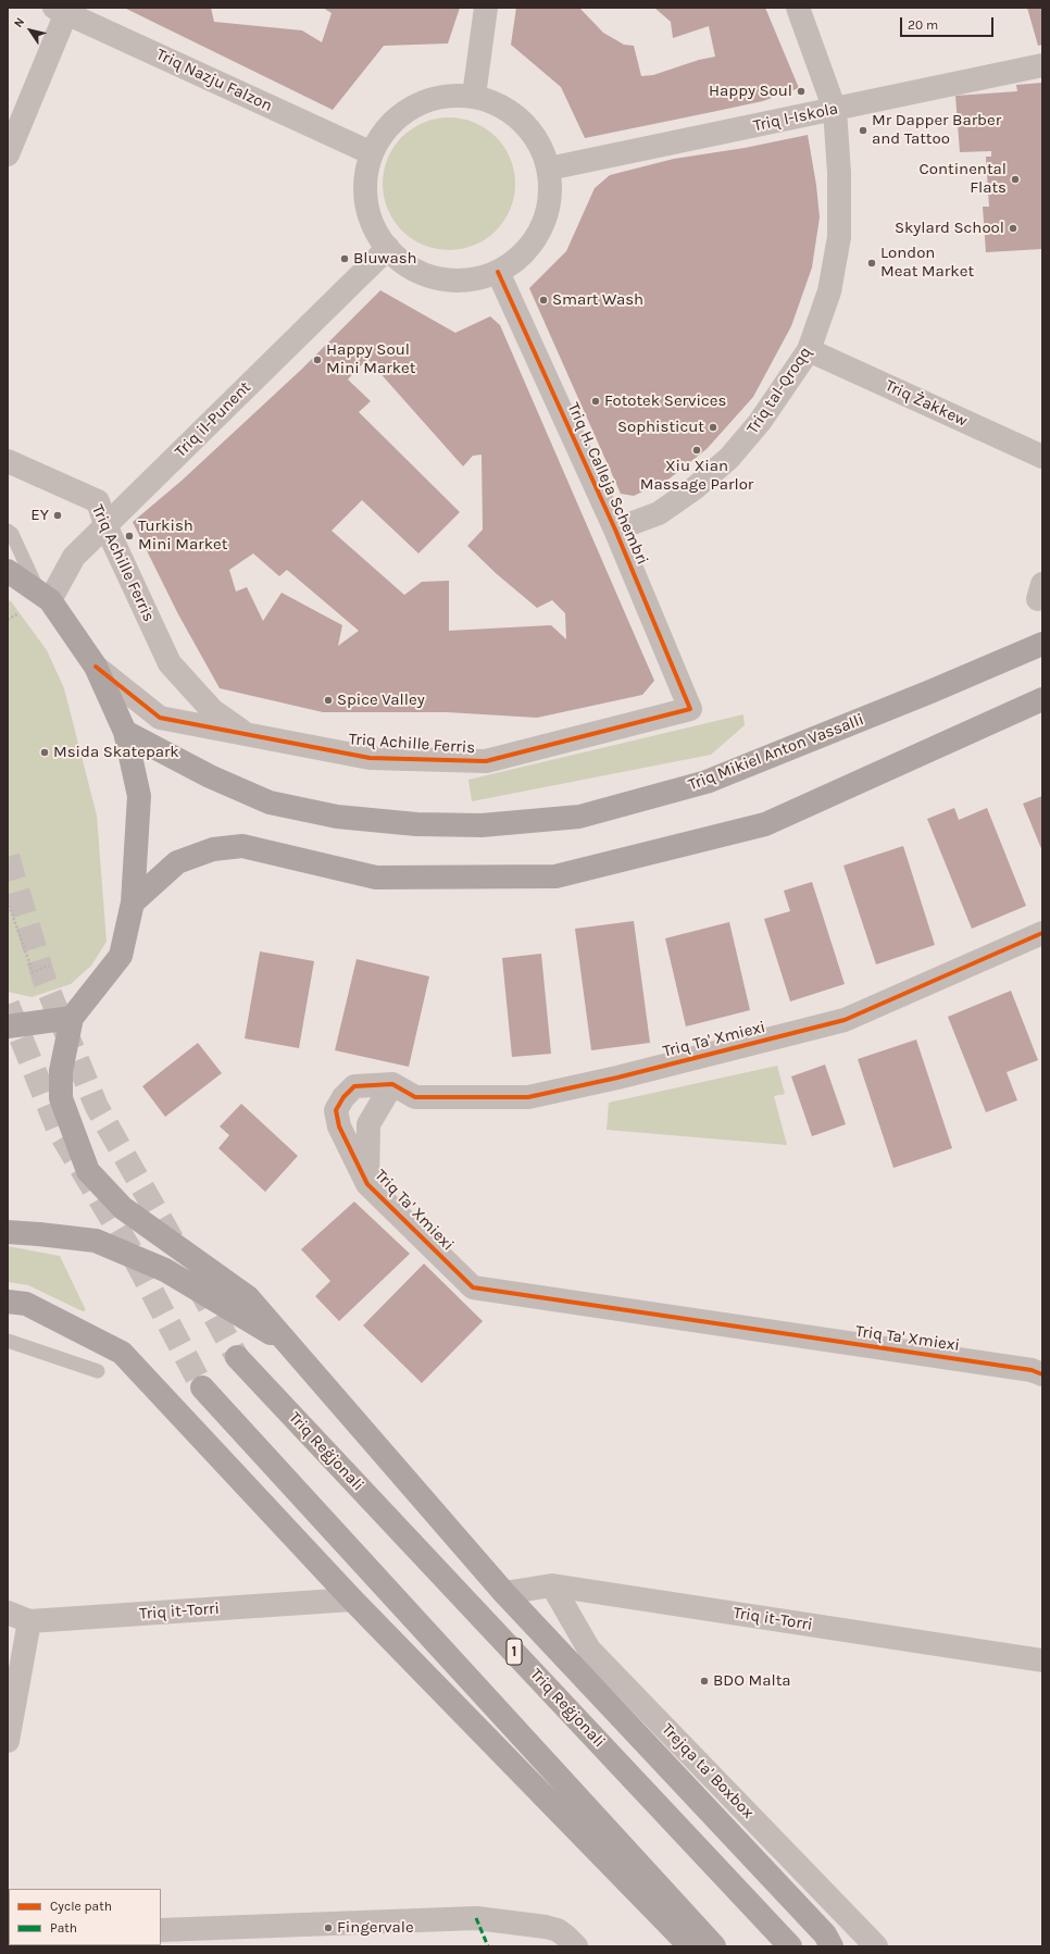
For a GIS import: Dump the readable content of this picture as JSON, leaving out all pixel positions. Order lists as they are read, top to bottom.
{
  "streets": {
    "highway": ["Triq Mikiel Anton Vassalli", "Triq Reġjonali", "1"],
    "street": [
      "Triq Nazju Falzon",
      "Triq l-Iskola",
      "Triq tal-Qroqq",
      "Triq Żakkew",
      "Triq il-Punent",
      "Triq H. Calleja Schembri",
      "Triq Achille Ferris",
      "Triq Ta' Xmiexi",
      "Triq it-Torri",
      "Trejqa ta' Boxbox"
    ]
  },
  "crossings": [
    ["Triq l-Iskola", "Triq tal-Qroqq"],
    ["Triq tal-Qroqq", "Triq Żakkew"],
    ["Triq tal-Qroqq", "Triq H. Calleja Schembri"],
    ["Triq il-Punent", "Triq Achille Ferris"],
    ["Triq H. Calleja Schembri", "Triq Achille Ferris"],
    ["Triq it-Torri", "Trejqa ta' Boxbox"]
  ],
  "places": [
    "Happy Soul",
    "Mr Dapper Barber and Tattoo",
    "Continental Flats",
    "Skylard School",
    "Bluwash",
    "London Meat Market",
    "Smart Wash",
    "Happy Soul Mini Market",
    "Fototek Services",
    "Sophisticut",
    "Xiu Xian Massage Parlor",
    "EY",
    "Turkish Mini Market",
    "Spice Valley",
    "Msida Skatepark",
    "BDO Malta",
    "Fingervale"
  ],
  "legend": ["Cycle path", "Path"],
  "scale_bar": "20 m",
  "north": "top left"
}
